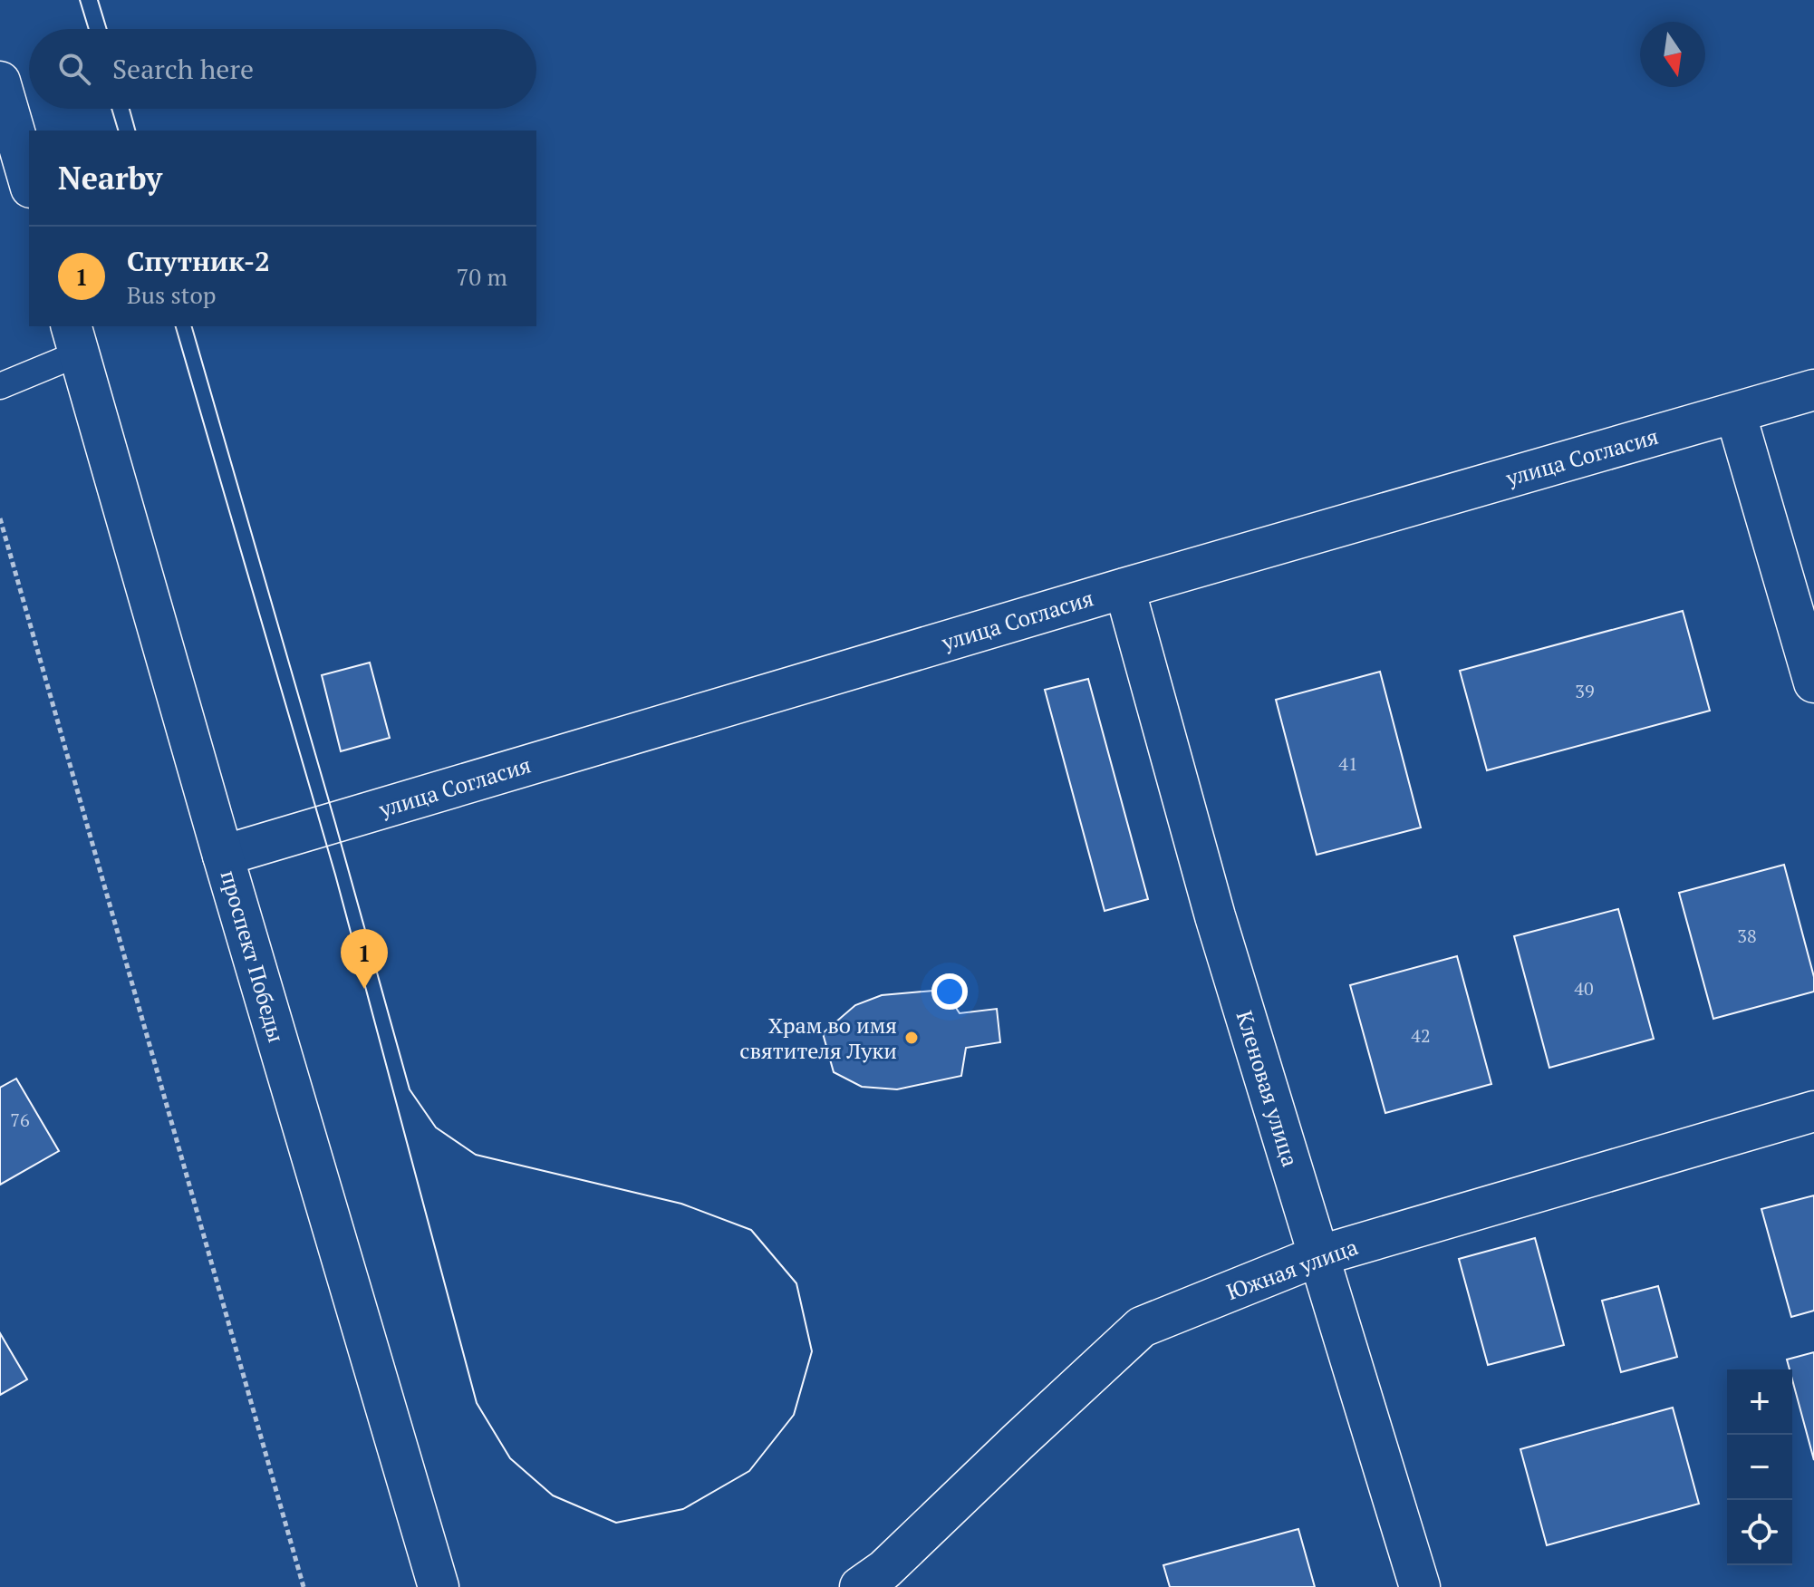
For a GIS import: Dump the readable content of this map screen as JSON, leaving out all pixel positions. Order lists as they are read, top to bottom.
{
  "streets": {
    "street": [
      "улица Согласия",
      "проспект Победы",
      "Кленовая улица",
      "Южная улица"
    ]
  },
  "crossings": [
    ["улица Согласия", "проспект Победы"],
    ["улица Согласия", "Кленовая улица"],
    ["Кленовая улица", "Южная улица"]
  ],
  "places": ["Храм во имя святителя Луки"],
  "house_numbers": [
    "39",
    "41",
    "38",
    "40",
    "42",
    "76"
  ],
  "north": "bottom",
  "page": {
    "search": "Search here",
    "heading": "Nearby",
    "list": [
      {
        "mark": "1",
        "name": "Спутник-2",
        "note": "Bus stop",
        "value": "70 m"
      }
    ],
    "pins": "1",
    "map_buttons": ["+", "−"]
  }
}
